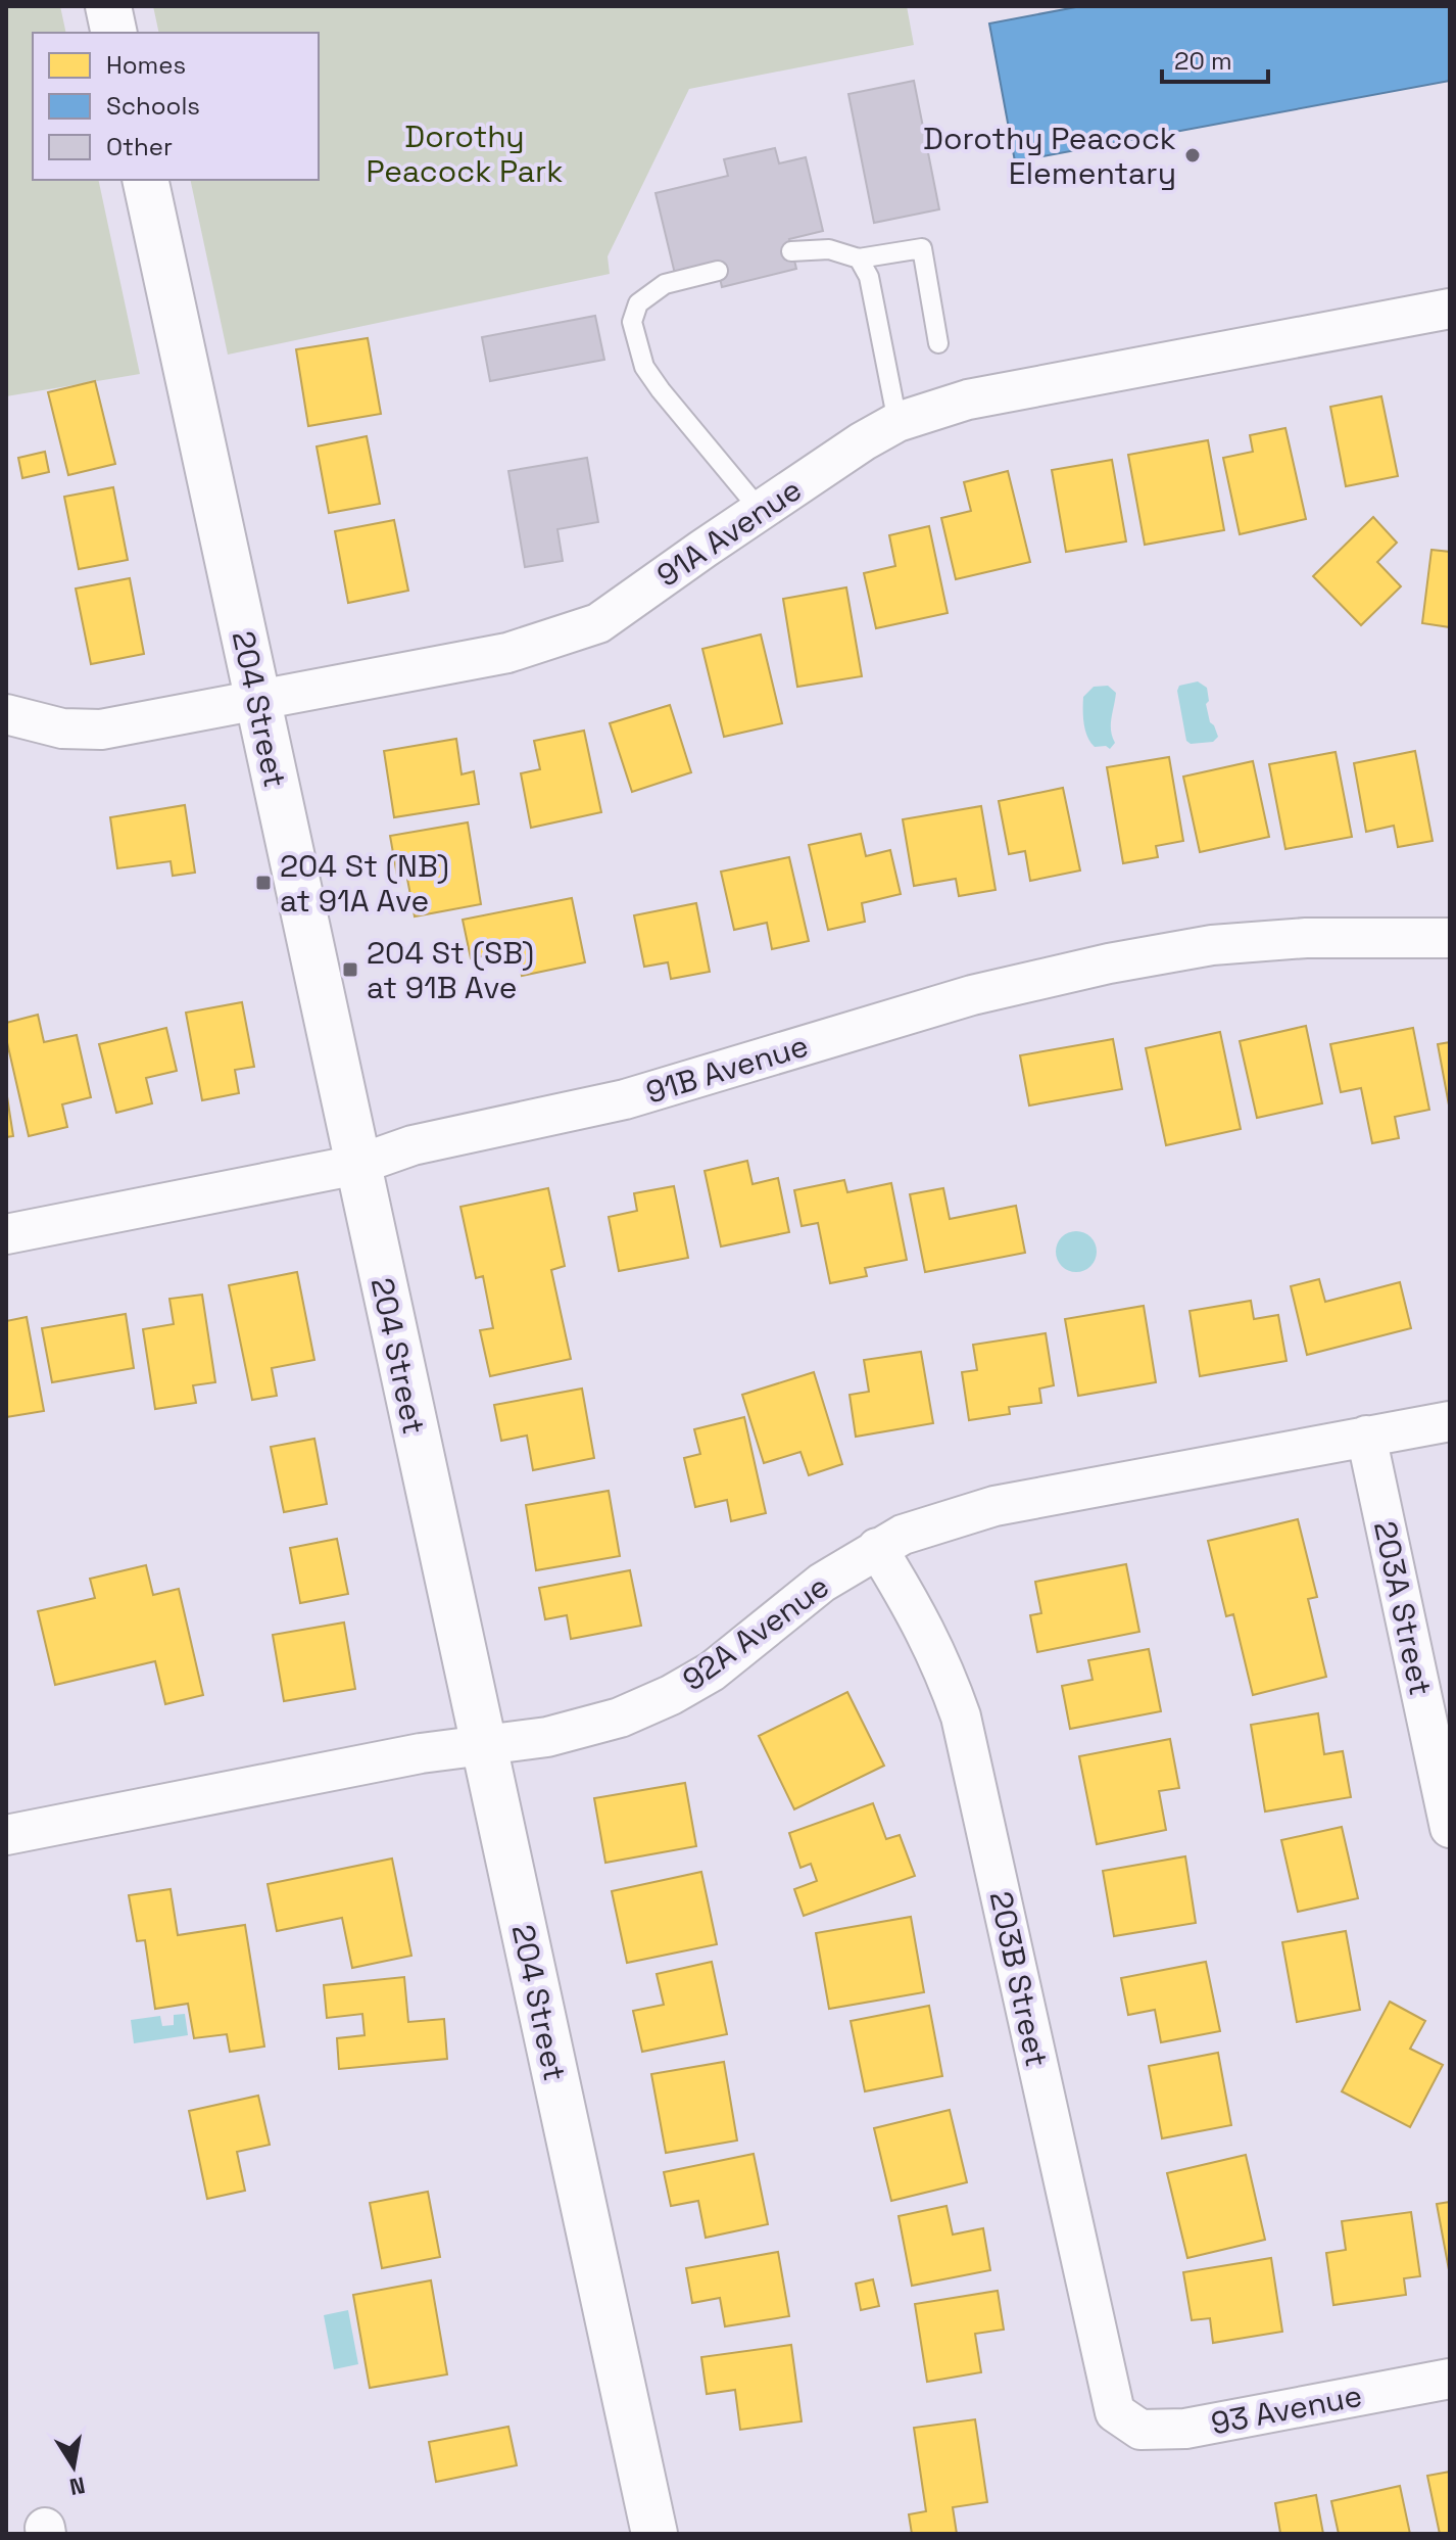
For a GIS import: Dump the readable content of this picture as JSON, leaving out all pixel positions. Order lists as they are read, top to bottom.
{
  "streets": {
    "street": [
      "91A Avenue",
      "204 Street",
      "91B Avenue",
      "203A Street",
      "92A Avenue",
      "203B Street",
      "93 Avenue"
    ]
  },
  "crossings": [
    ["91A Avenue", "204 Street"],
    ["204 Street", "91B Avenue"],
    ["204 Street", "92A Avenue"],
    ["203A Street", "92A Avenue"],
    ["92A Avenue", "203B Street"],
    ["203B Street", "93 Avenue"]
  ],
  "parks": ["Dorothy Peacock Park"],
  "places": {
    "other": ["Dorothy Peacock Elementary"],
    "transit": ["204 St (NB) at 91A Ave", "204 St (SB) at 91B Ave"]
  },
  "legend": ["Homes", "Schools", "Other"],
  "scale_bar": "20 m",
  "north": "bottom"
}
